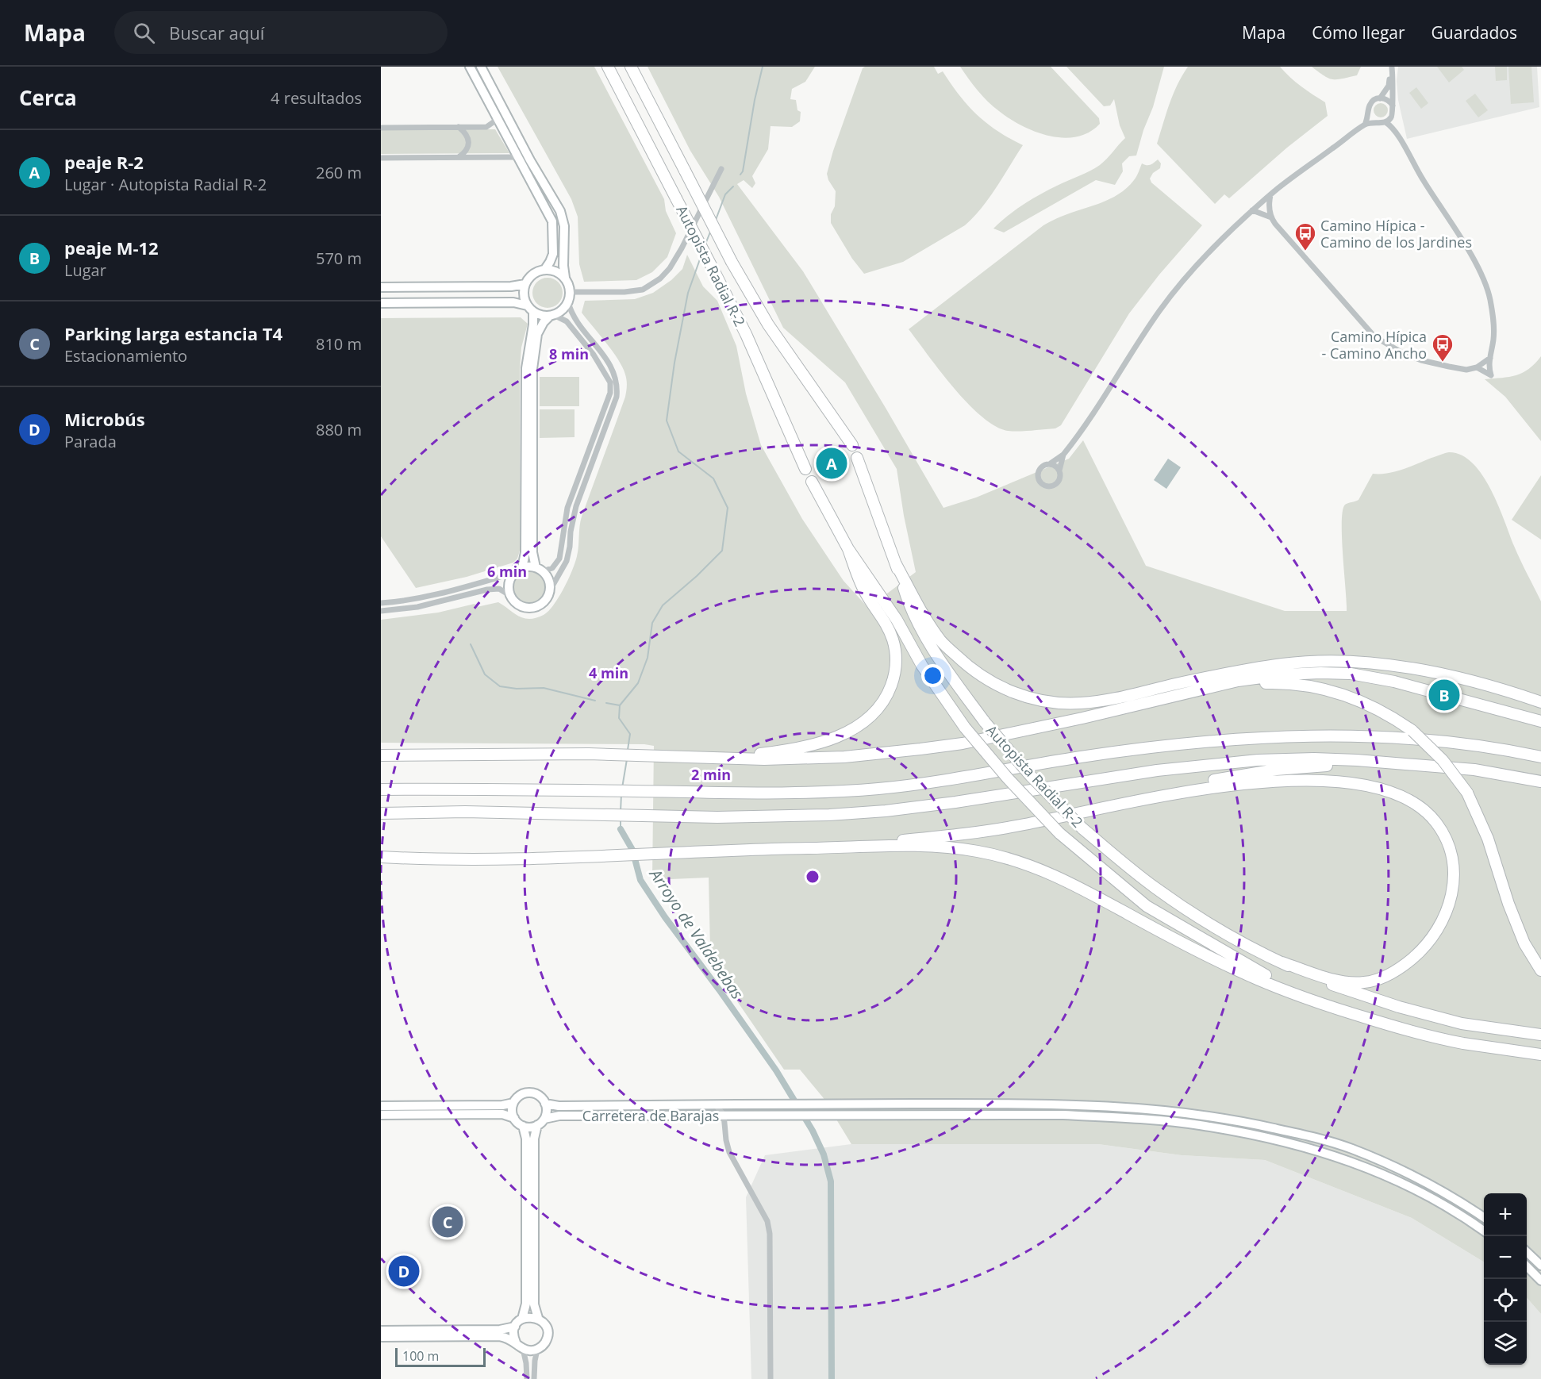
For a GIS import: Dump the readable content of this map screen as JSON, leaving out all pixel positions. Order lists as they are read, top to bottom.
{
  "streets": {
    "highway": ["Autopista Radial R-2"],
    "street": ["Carretera de Barajas"]
  },
  "water": ["Arroyo de Valdebebas"],
  "places": {
    "bus stop": ["Camino Hípica - Camino de los Jardines", "Camino Hípica - Camino Ancho"]
  },
  "scale_bar": "100 m",
  "page": {
    "header": "Mapa",
    "search": "Buscar aquí",
    "nav": ["Mapa", "Cómo llegar", "Guardados"],
    "heading": ["Cerca", "4 resultados"],
    "list": [
      {
        "mark": "A",
        "name": "peaje R-2",
        "note": "Lugar · Autopista Radial R-2",
        "value": "260 m"
      },
      {
        "mark": "B",
        "name": "peaje M-12",
        "note": "Lugar",
        "value": "570 m"
      },
      {
        "mark": "C",
        "name": "Parking larga estancia T4",
        "note": "Estacionamiento",
        "value": "810 m"
      },
      {
        "mark": "D",
        "name": "Microbús",
        "note": "Parada",
        "value": "880 m"
      }
    ],
    "pins": [
      "A",
      "B",
      "C",
      "D"
    ],
    "map_buttons": ["+", "−"],
    "scale": "100 m"
  },
  "rings": [
    "8 min",
    "6 min",
    "4 min",
    "2 min"
  ]
}
